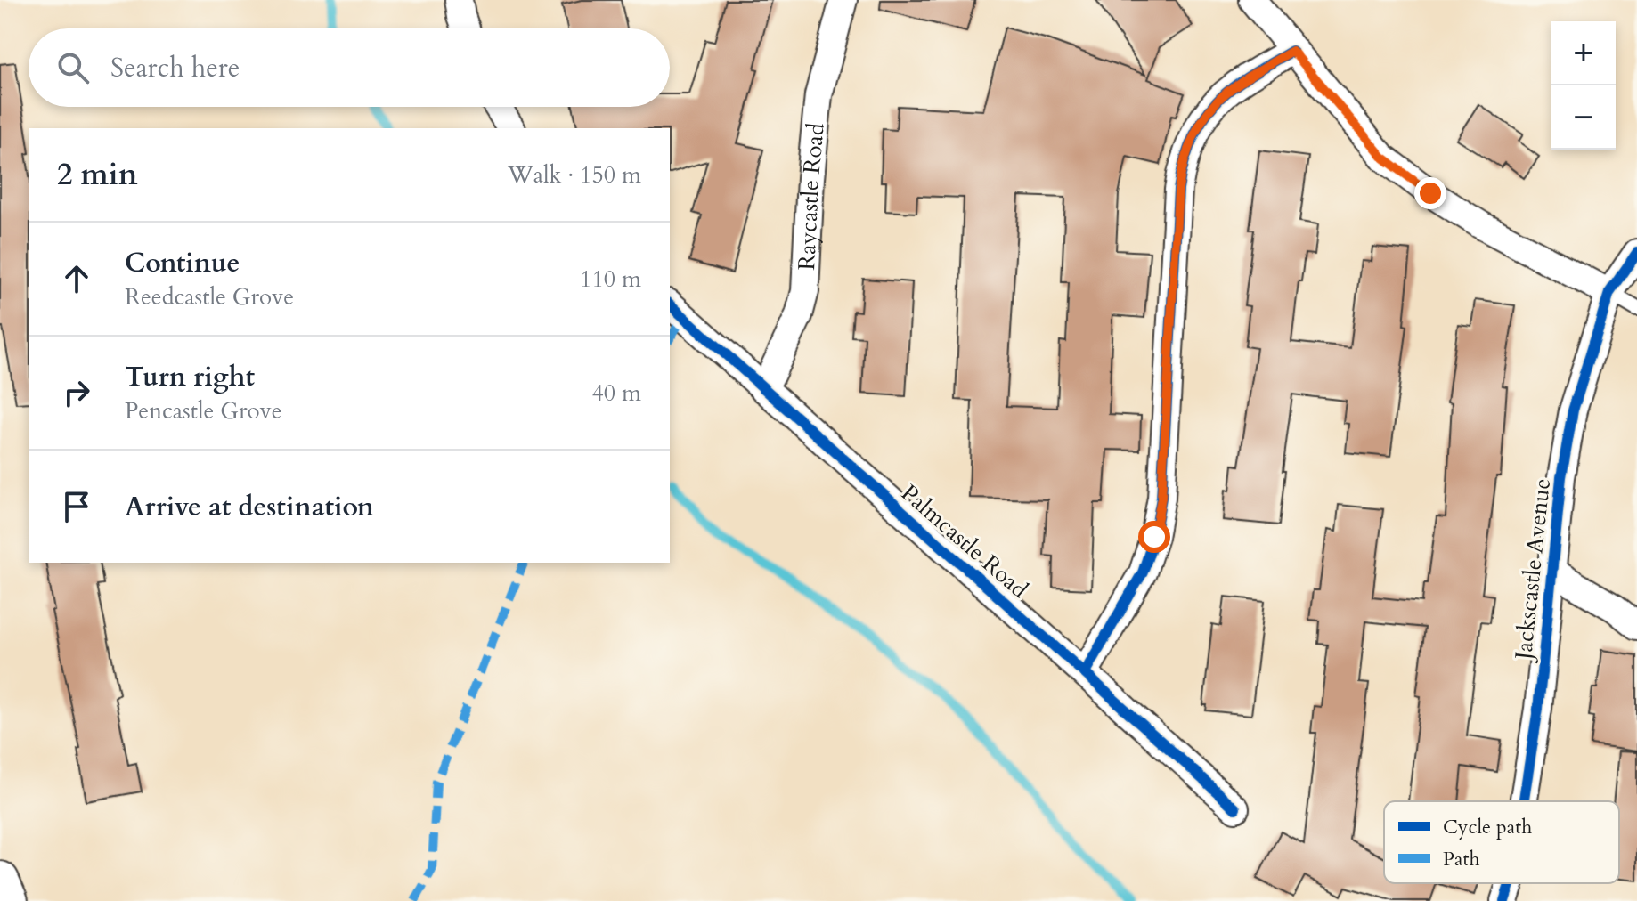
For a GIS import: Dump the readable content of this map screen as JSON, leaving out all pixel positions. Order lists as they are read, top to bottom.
{
  "streets": {
    "street": ["Raycastle Road", "Palmcastle Road", "Jackscastle Avenue"]
  },
  "crossings": [
    ["Raycastle Road", "Palmcastle Road"]
  ],
  "legend": ["Cycle path", "Path"],
  "page": {
    "map_buttons": ["+", "−"],
    "search": "Search here",
    "heading": ["2 min", "Walk · 150 m"],
    "list": [
      ["Continue", "Reedcastle Grove", "110 m"],
      ["Turn right", "Pencastle Grove", "40 m"],
      "Arrive at destination"
    ]
  }
}
